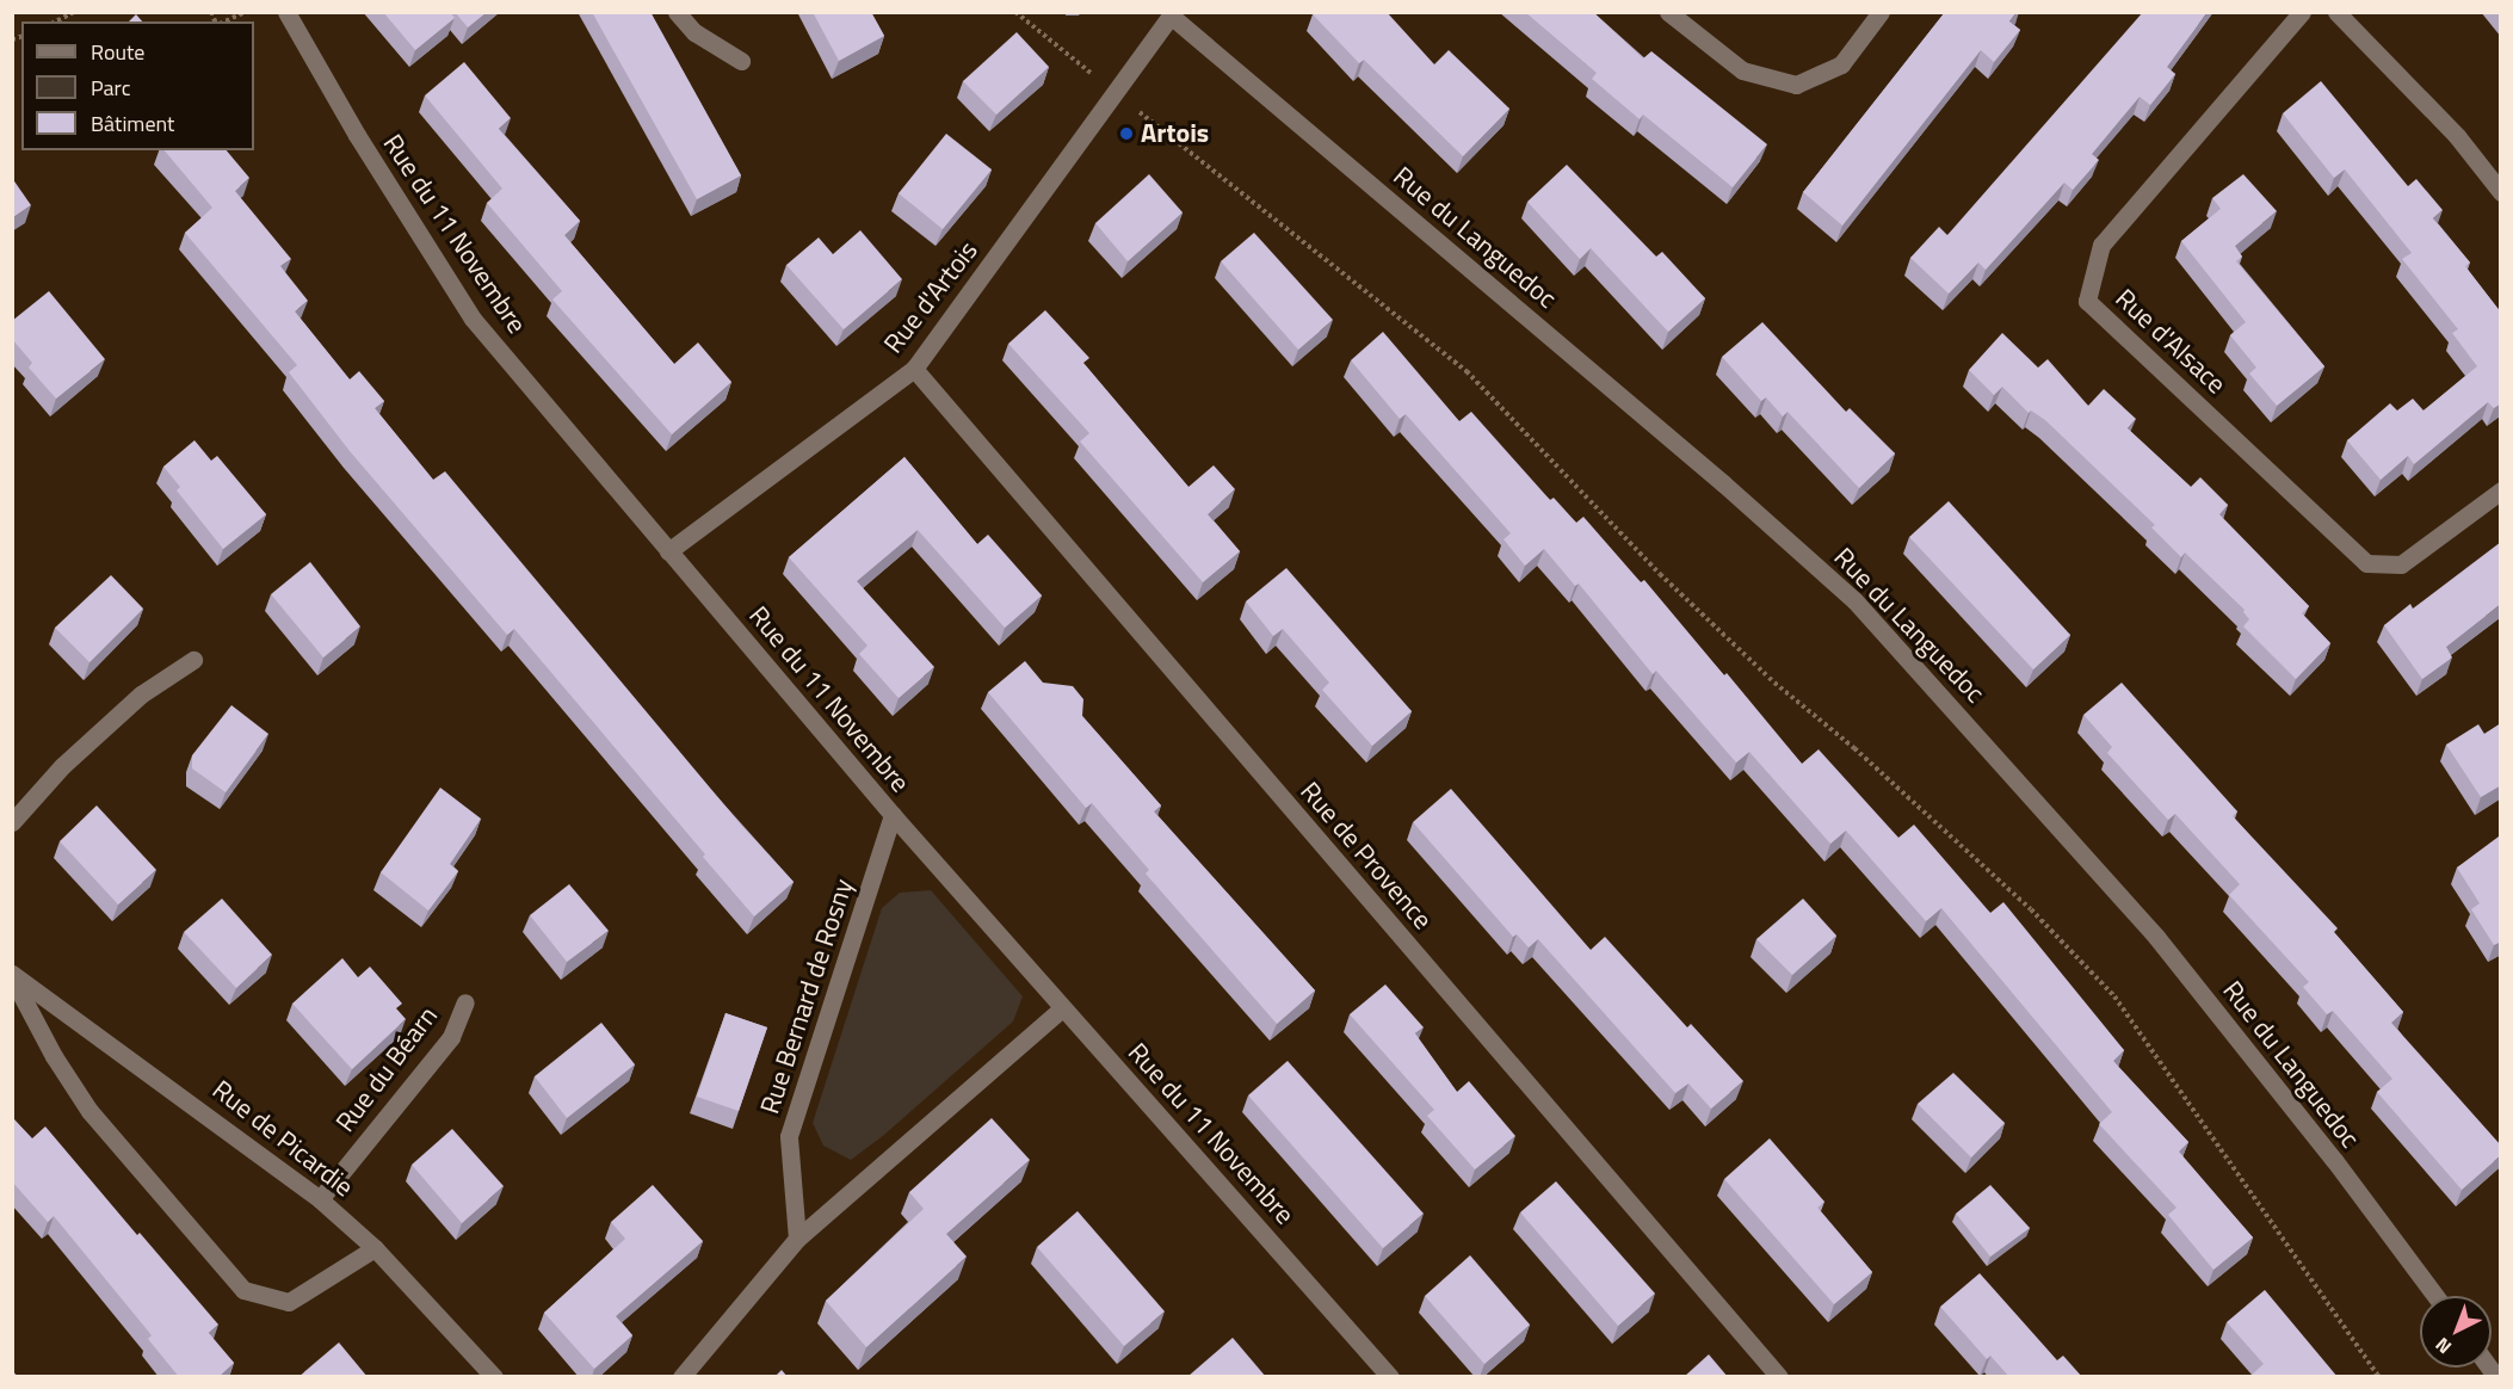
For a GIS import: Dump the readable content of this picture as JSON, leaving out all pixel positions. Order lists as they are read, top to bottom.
{
  "streets": {
    "street": [
      "Rue du 11 Novembre",
      "Rue du Languedoc",
      "Rue d'Artois",
      "Rue d'Alsace",
      "Rue de Provence",
      "Rue Bernard de Rosny",
      "Rue du Béarn",
      "Rue de Picardie"
    ]
  },
  "crossings": [
    ["Rue du 11 Novembre", "Rue d'Artois"],
    ["Rue du 11 Novembre", "Rue Bernard de Rosny"],
    ["Rue du Languedoc", "Rue d'Artois"],
    ["Rue d'Artois", "Rue de Provence"],
    ["Rue du Béarn", "Rue de Picardie"]
  ],
  "places": ["Artois"],
  "legend": ["Route", "Parc", "Bâtiment"],
  "north": "bottom left"
}
